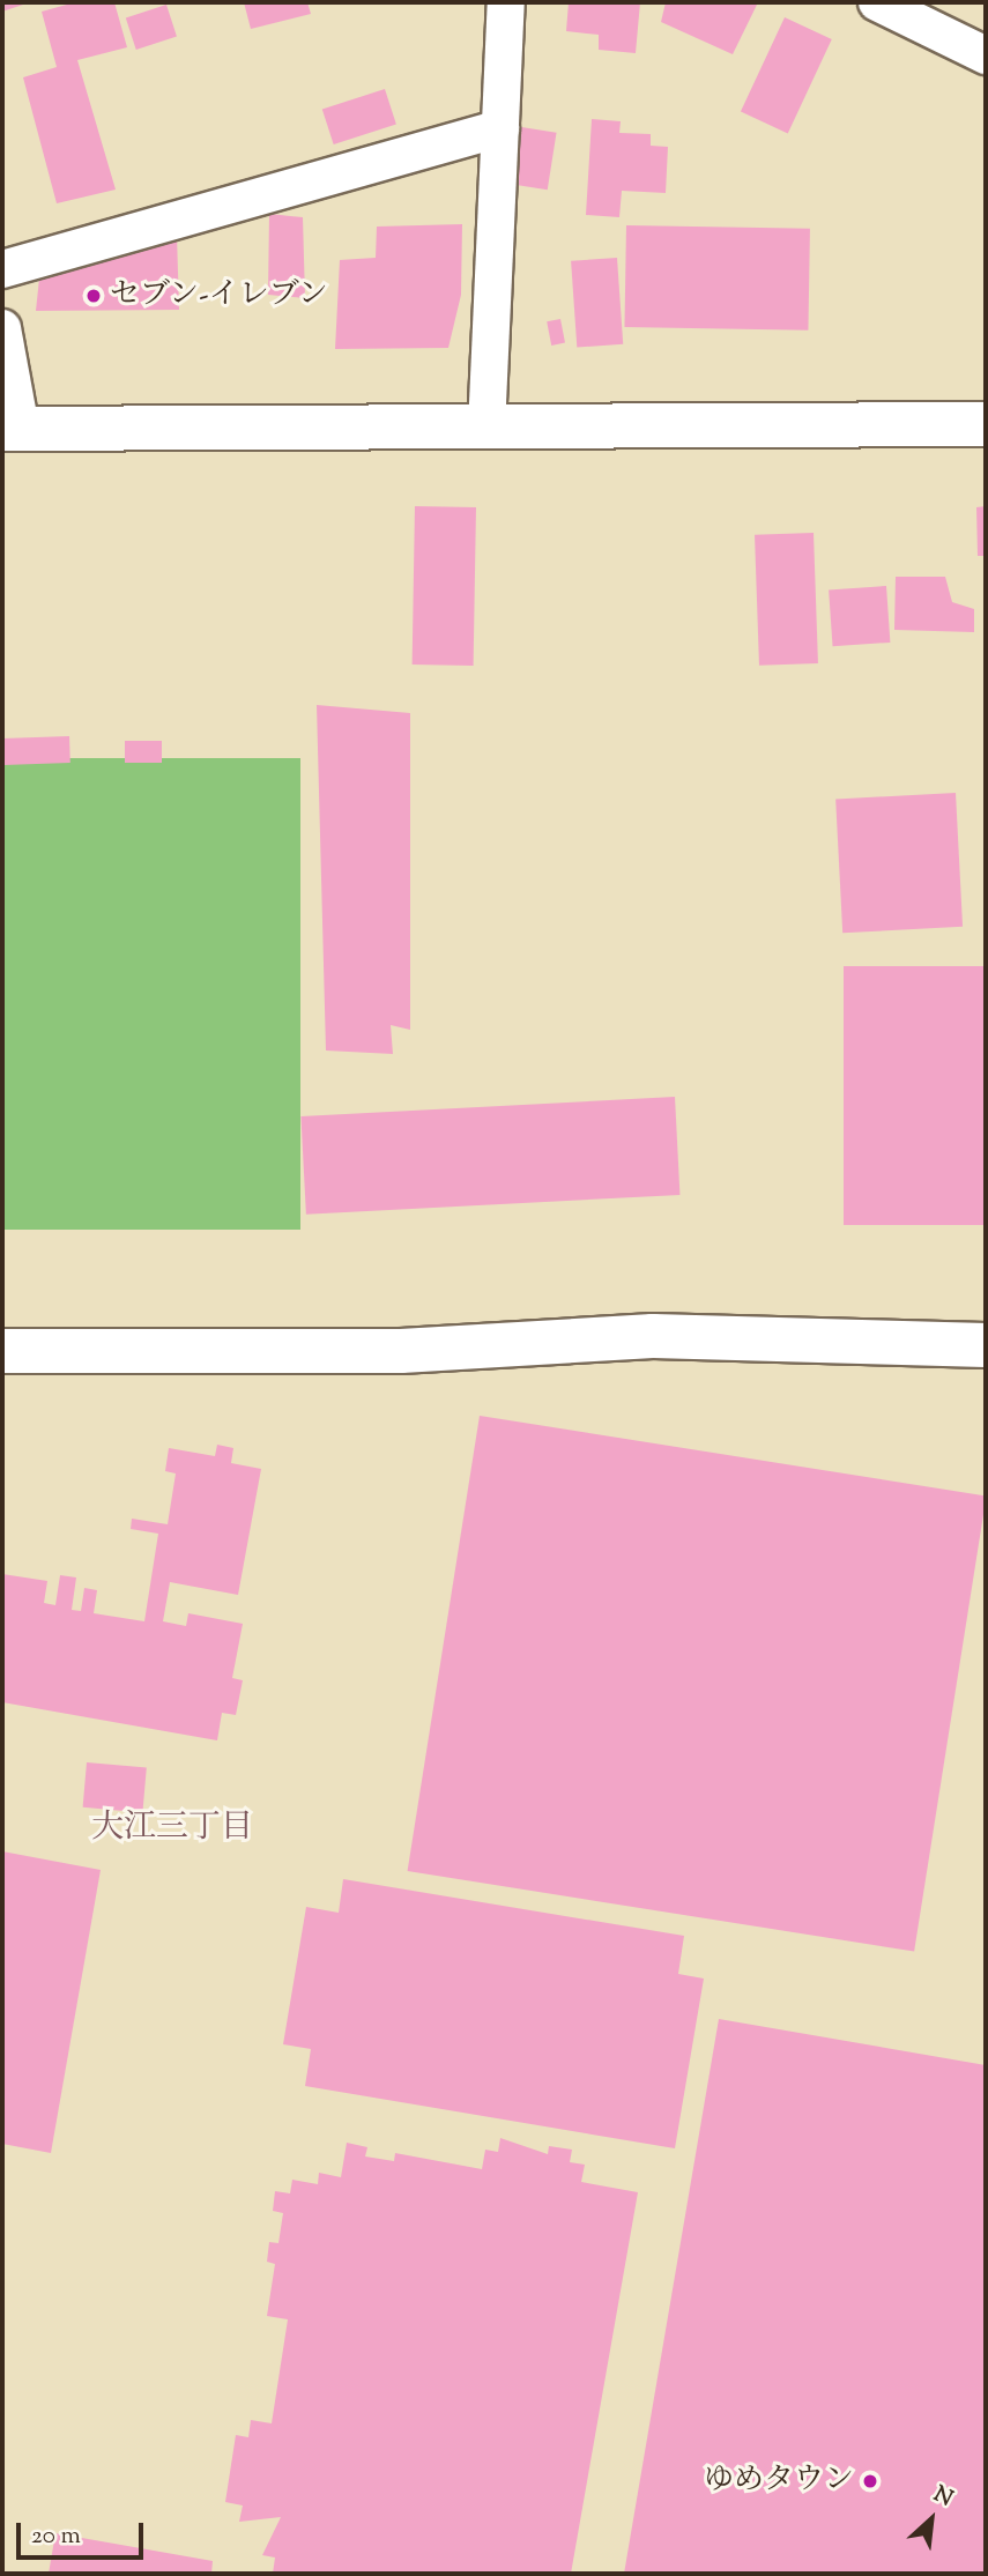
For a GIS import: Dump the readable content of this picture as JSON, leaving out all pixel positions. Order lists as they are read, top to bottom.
{
  "districts": ["大江三丁目"],
  "places": ["セブン-イレブン", "ゆめタウン"],
  "scale_bar": "20 m",
  "north": "top right"
}
